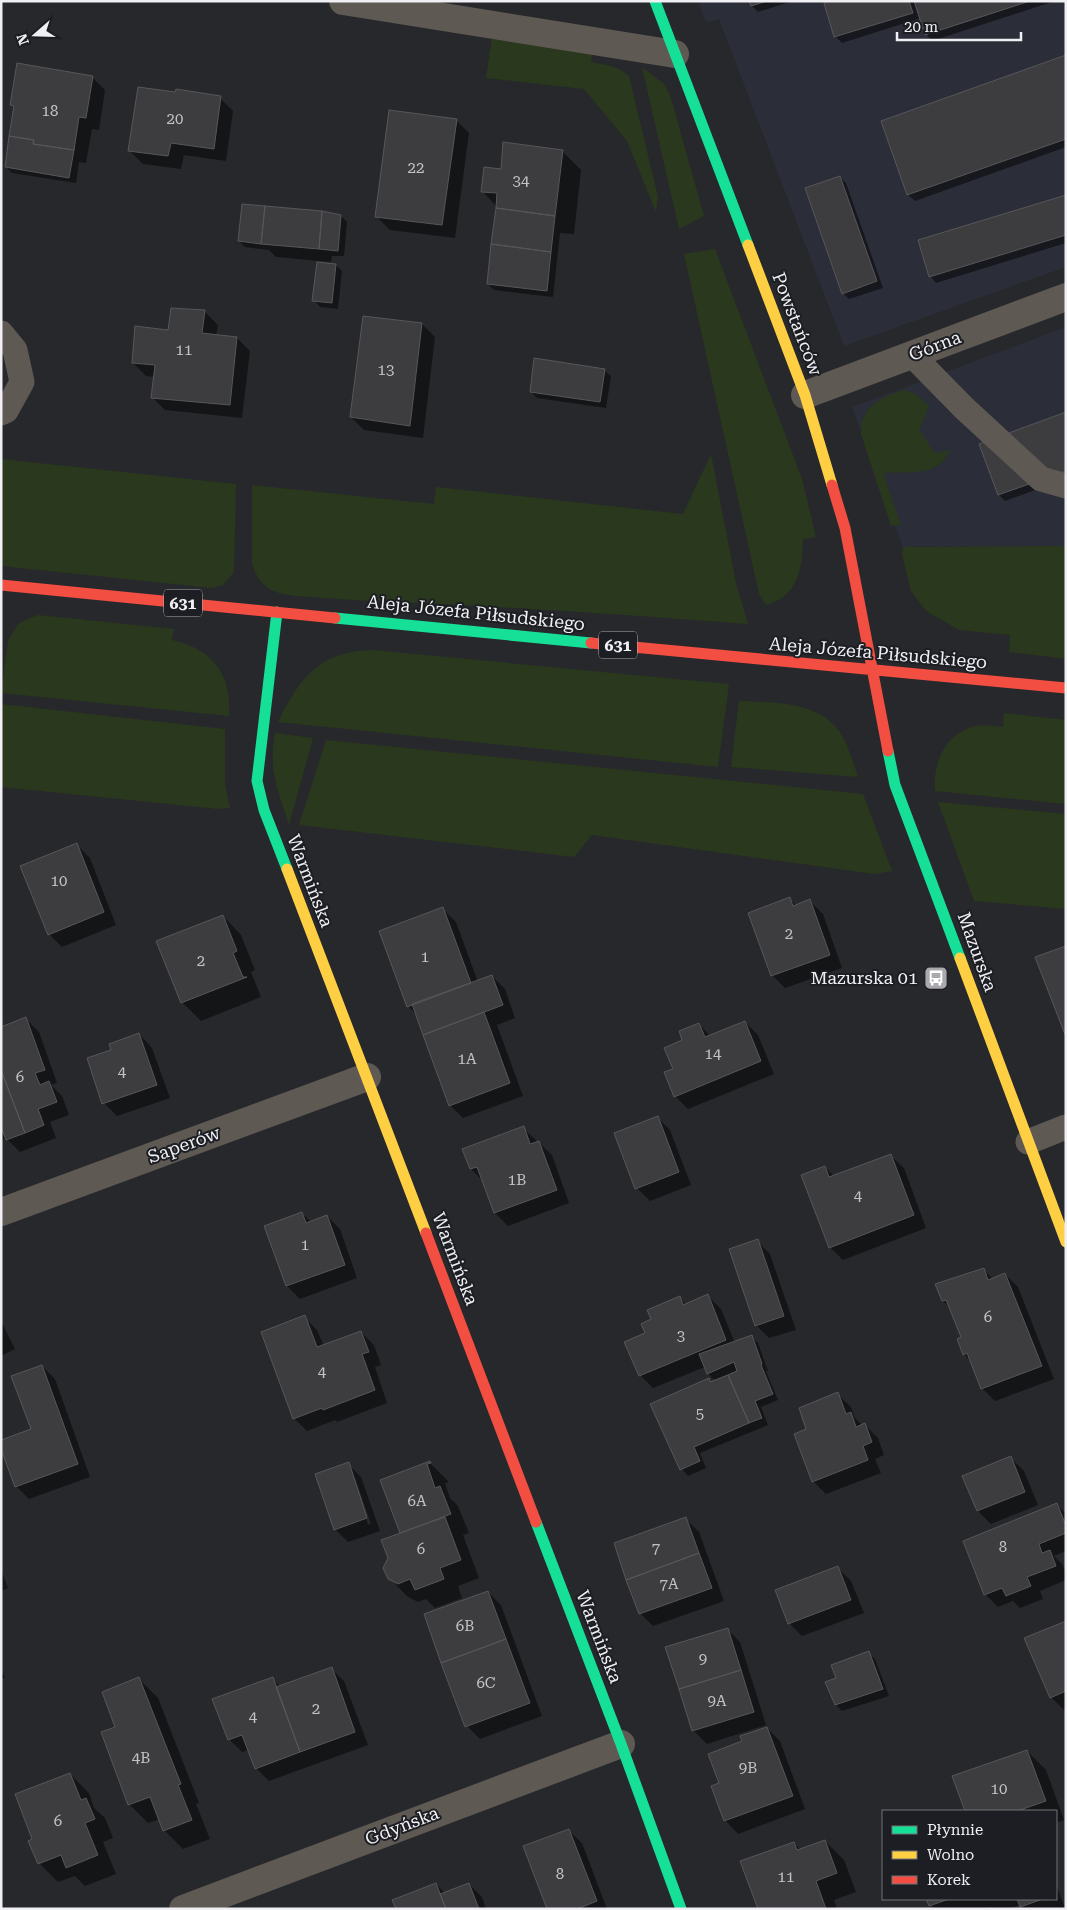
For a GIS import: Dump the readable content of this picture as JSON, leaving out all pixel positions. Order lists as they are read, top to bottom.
{
  "streets": {
    "street": [
      "Powstańców",
      "Górna",
      "631",
      "Aleja Józefa Piłsudskiego",
      "Warmińska",
      "Mazurska",
      "Saperów",
      "Gdyńska"
    ]
  },
  "crossings": [
    ["Powstańców", "Górna"],
    ["Powstańców", "Aleja Józefa Piłsudskiego"],
    ["Powstańców", "Mazurska"],
    ["Aleja Józefa Piłsudskiego", "Warmińska"],
    ["Aleja Józefa Piłsudskiego", "Mazurska"],
    ["Warmińska", "Saperów"],
    ["Warmińska", "Gdyńska"]
  ],
  "places": {
    "bus stop": ["Mazurska 01"]
  },
  "house_numbers": [
    "18",
    "20",
    "22",
    "34",
    "11",
    "13",
    "10",
    "2",
    "1",
    "2",
    "14",
    "1A",
    "4",
    "6",
    "1B",
    "4",
    "1",
    "6",
    "3",
    "4",
    "5",
    "6A",
    "8",
    "7",
    "6",
    "7A",
    "6B",
    "9",
    "6C",
    "9A",
    "2",
    "4",
    "4B",
    "9B",
    "10",
    "6",
    "8",
    "11"
  ],
  "legend": ["Płynnie", "Wolno", "Korek"],
  "scale_bar": "20 m",
  "north": "left"
}
